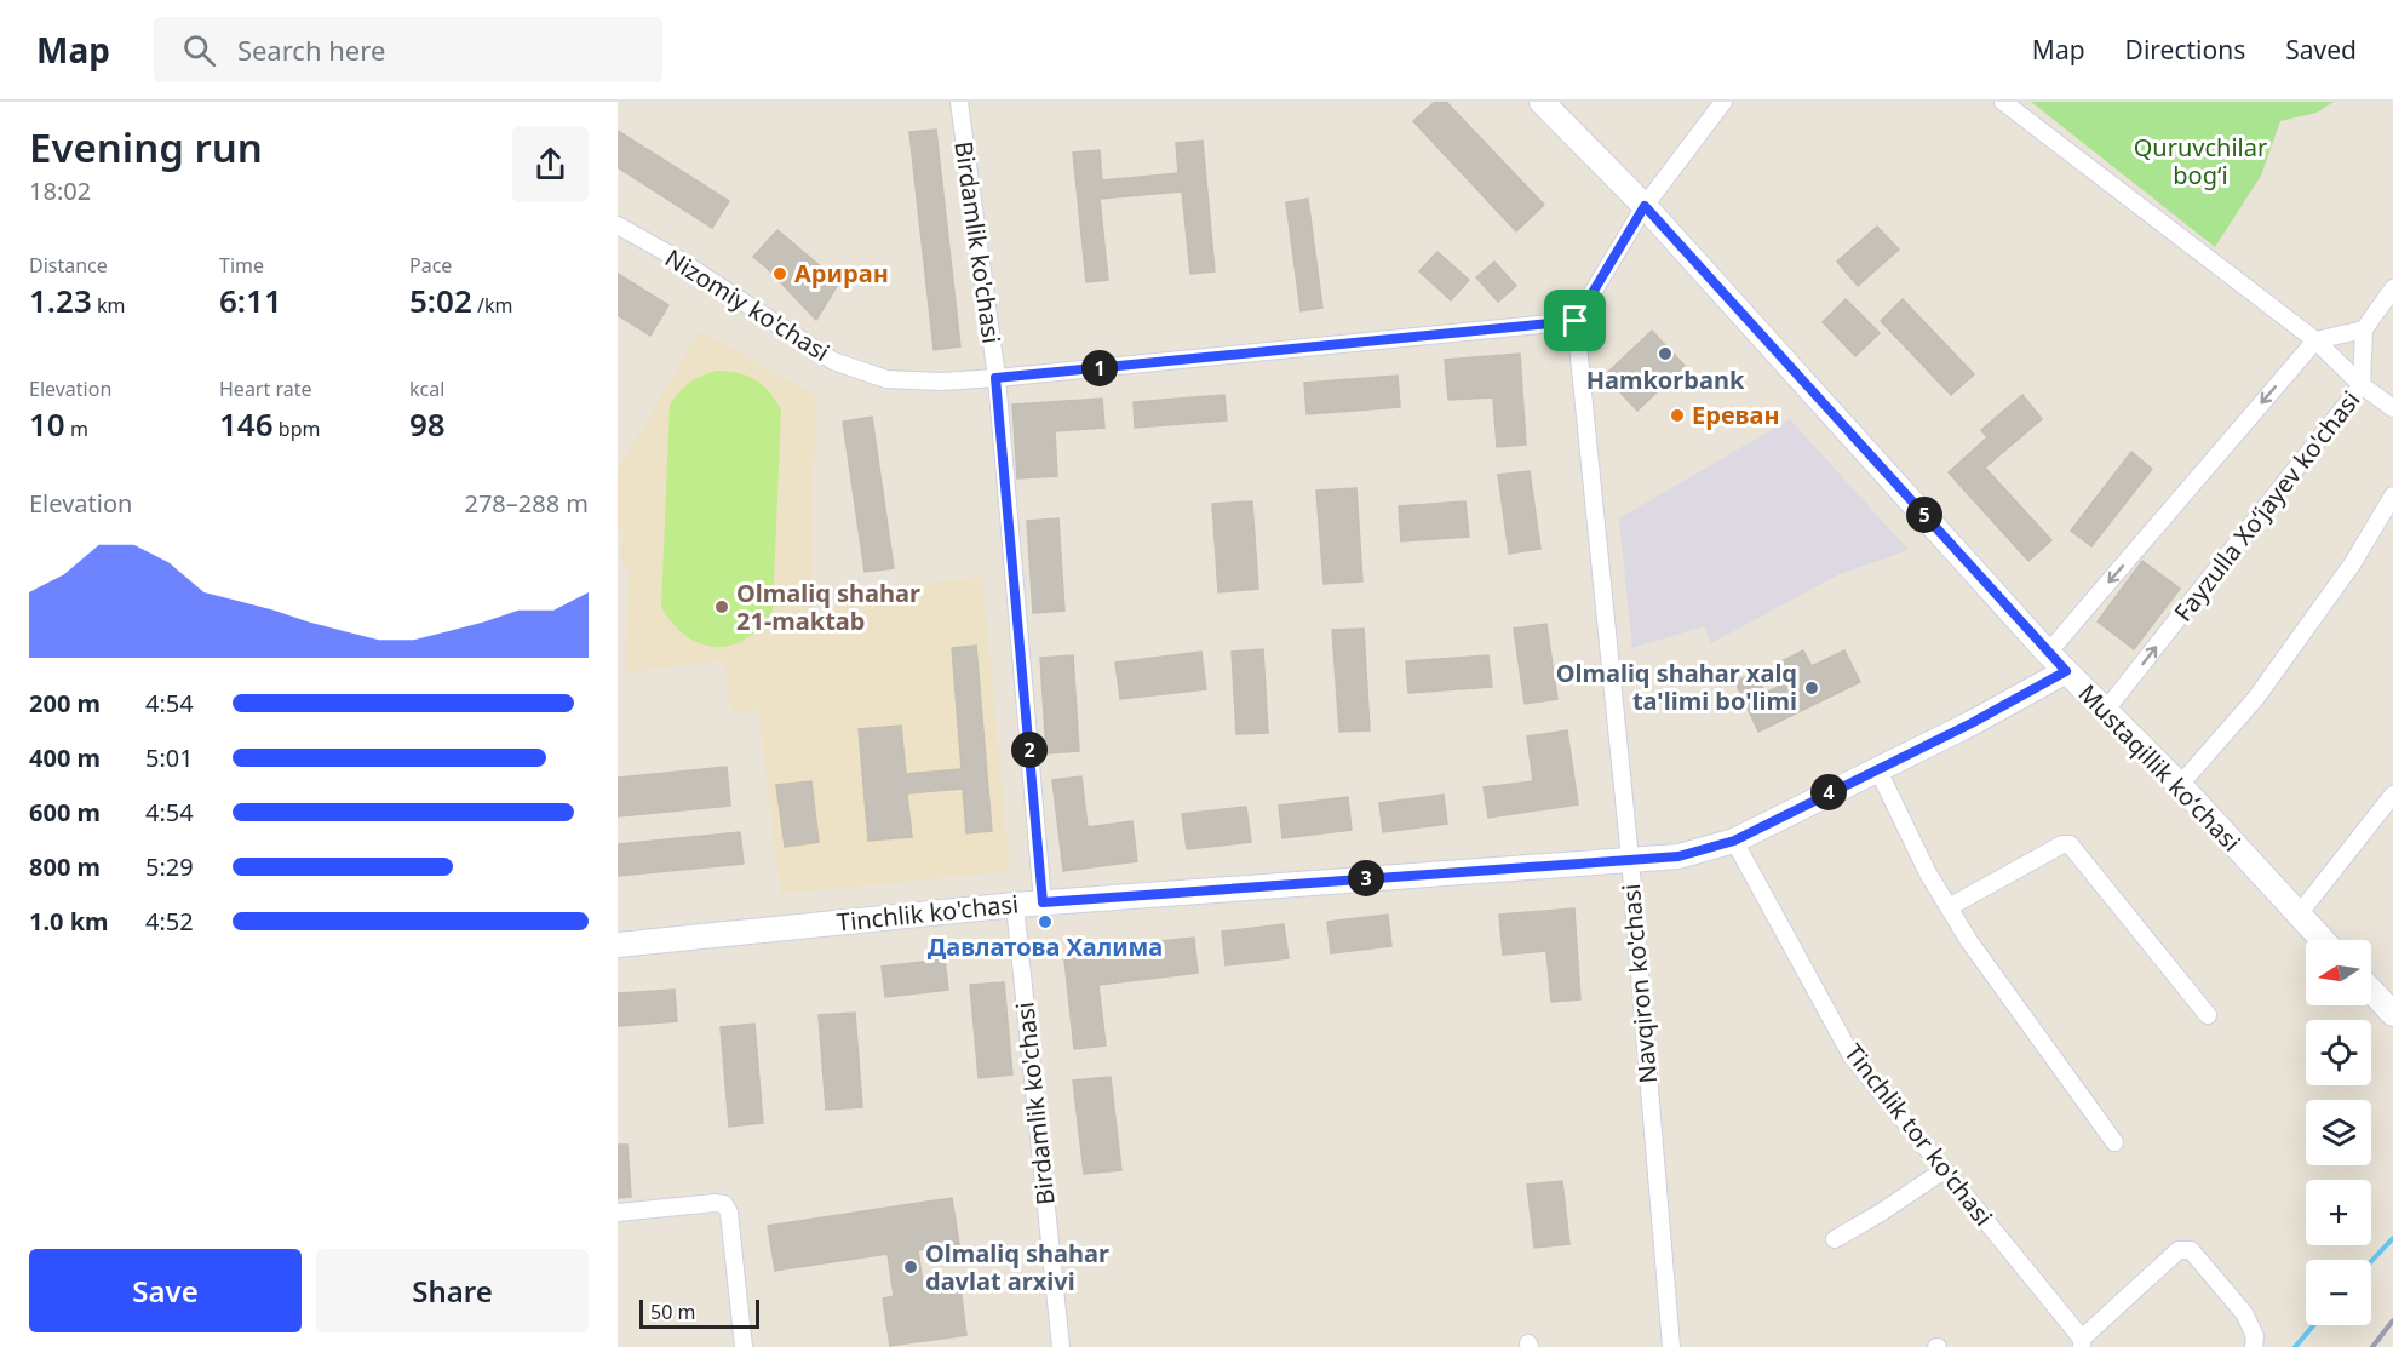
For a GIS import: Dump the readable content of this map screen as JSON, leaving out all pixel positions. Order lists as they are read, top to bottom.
{
  "streets": {
    "main road": ["Mustaqillik koʻchasi", "Tinchlik ko'chasi"],
    "street": [
      "Birdamlik ko'chasi",
      "Nizomiy ko'chasi",
      "Fayzulla Xo‘jayev ko'chasi",
      "Navqiron ko'chasi",
      "Tinchlik tor ko'chasi"
    ]
  },
  "crossings": [
    ["Birdamlik ko'chasi", "Nizomiy ko'chasi"],
    ["Birdamlik ko'chasi", "Tinchlik ko'chasi"],
    ["Nizomiy ko'chasi", "Navqiron ko'chasi"],
    ["Fayzulla Xo‘jayev ko'chasi", "Mustaqillik koʻchasi"],
    ["Mustaqillik koʻchasi", "Tinchlik ko'chasi"],
    ["Tinchlik ko'chasi", "Navqiron ko'chasi"],
    ["Tinchlik ko'chasi", "Tinchlik tor ko'chasi"]
  ],
  "parks": ["Quruvchilar bogʻi"],
  "places": [
    "Ариран",
    "Hamkorbank",
    "Ереван",
    "Olmaliq shahar 21-maktab",
    "Olmaliq shahar xalq ta'limi bo'limi",
    "Давлатова Халима",
    "Olmaliq shahar davlat arxivi"
  ],
  "scale_bar": "50 m",
  "north": "left",
  "page": {
    "header": "Map",
    "search": "Search here",
    "nav": ["Map", "Directions", "Saved"],
    "heading": ["Evening run", "18:02"],
    "stats": [
      ["Distance", "1.23 km"],
      ["Time", "6:11"],
      ["Pace", "5:02 /km"],
      ["Elevation", "10 m"],
      ["Heart rate", "146 bpm"],
      ["kcal", "98"]
    ],
    "pins": [
      "1",
      "5",
      "2",
      "4",
      "3"
    ],
    "chart": ["Elevation", "278–288 m"],
    "list": [
      {
        "name": "200 m",
        "note": "4:54"
      },
      {
        "name": "400 m",
        "note": "5:01"
      },
      {
        "name": "600 m",
        "note": "4:54"
      },
      {
        "name": "800 m",
        "note": "5:29"
      },
      {
        "name": "1.0 km",
        "note": "4:52"
      }
    ],
    "map_buttons": ["+", "−"],
    "buttons": ["Save", "Share"],
    "scale": "50 m"
  }
}
